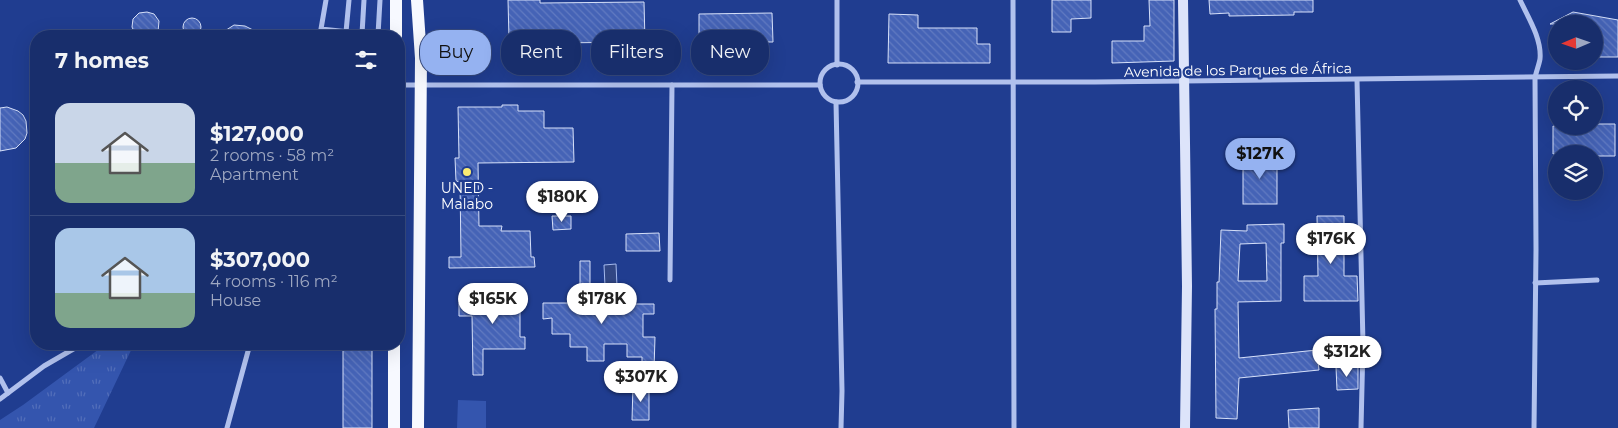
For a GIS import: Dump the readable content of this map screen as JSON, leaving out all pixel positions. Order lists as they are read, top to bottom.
{
  "streets": {
    "street": ["Avenida de los Parques de África"]
  },
  "places": ["UNED - Malabo"],
  "north": "left",
  "page": {
    "chip": [
      "Buy",
      "Rent",
      "Filters",
      "New"
    ],
    "heading": "7 homes",
    "list": [
      {
        "name": "$127,000",
        "note": "2 rooms · 58 m² · Apartment"
      },
      {
        "name": "$307,000",
        "note": "4 rooms · 116 m² · House"
      }
    ],
    "price": [
      "$127K",
      "$180K",
      "$176K",
      "$165K",
      "$178K",
      "$312K",
      "$307K"
    ]
  }
}
